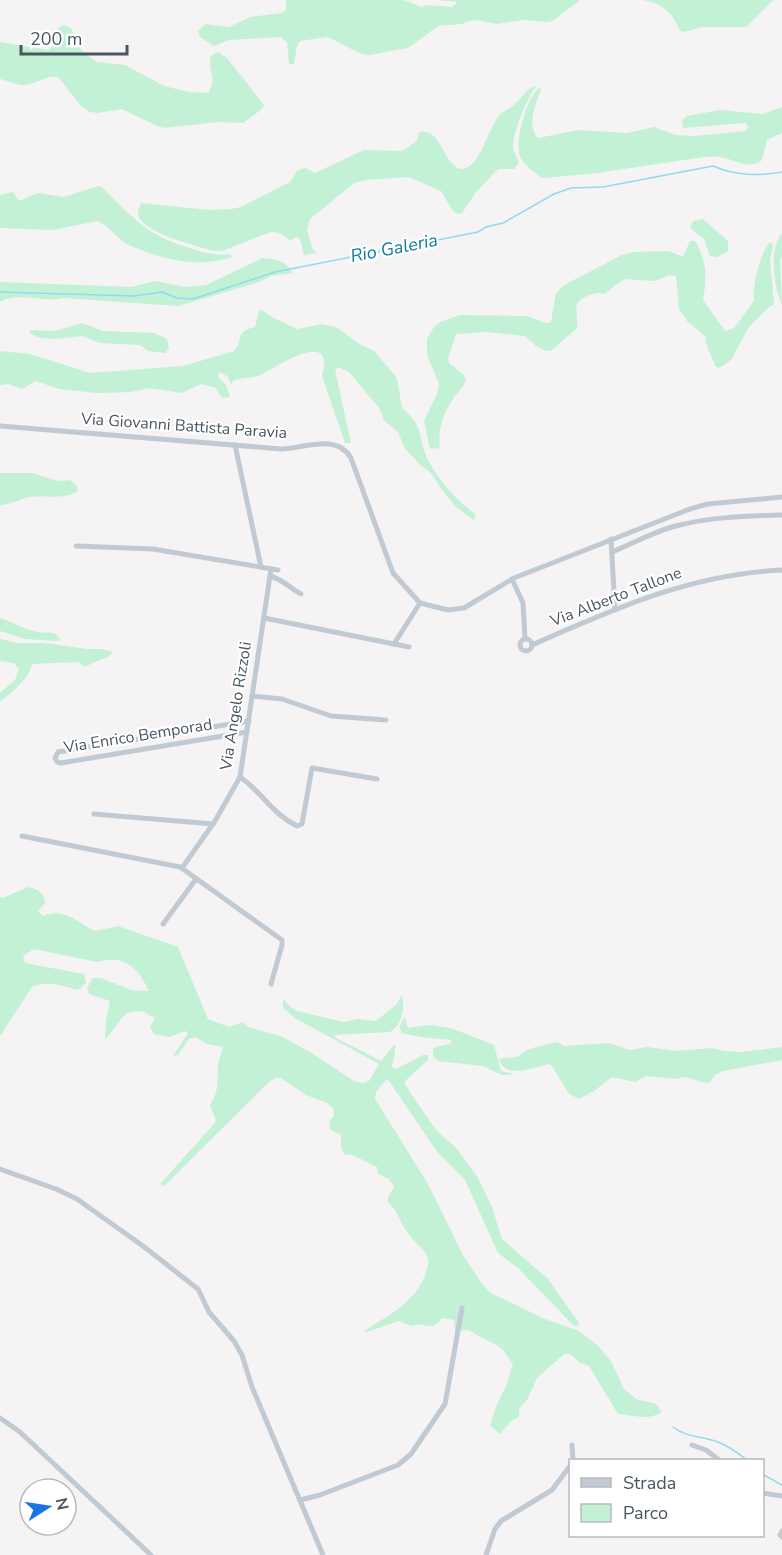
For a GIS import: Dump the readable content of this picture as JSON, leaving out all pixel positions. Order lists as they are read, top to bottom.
{
  "streets": {
    "street": [
      "Via Giovanni Battista Paravia",
      "Via Alberto Tallone",
      "Via Angelo Rizzoli",
      "Via Enrico Bemporad"
    ]
  },
  "crossings": [
    ["Via Angelo Rizzoli", "Via Enrico Bemporad"]
  ],
  "water": ["Rio Galeria"],
  "legend": ["Strada", "Parco"],
  "scale_bar": "200 m",
  "north": "right"
}
